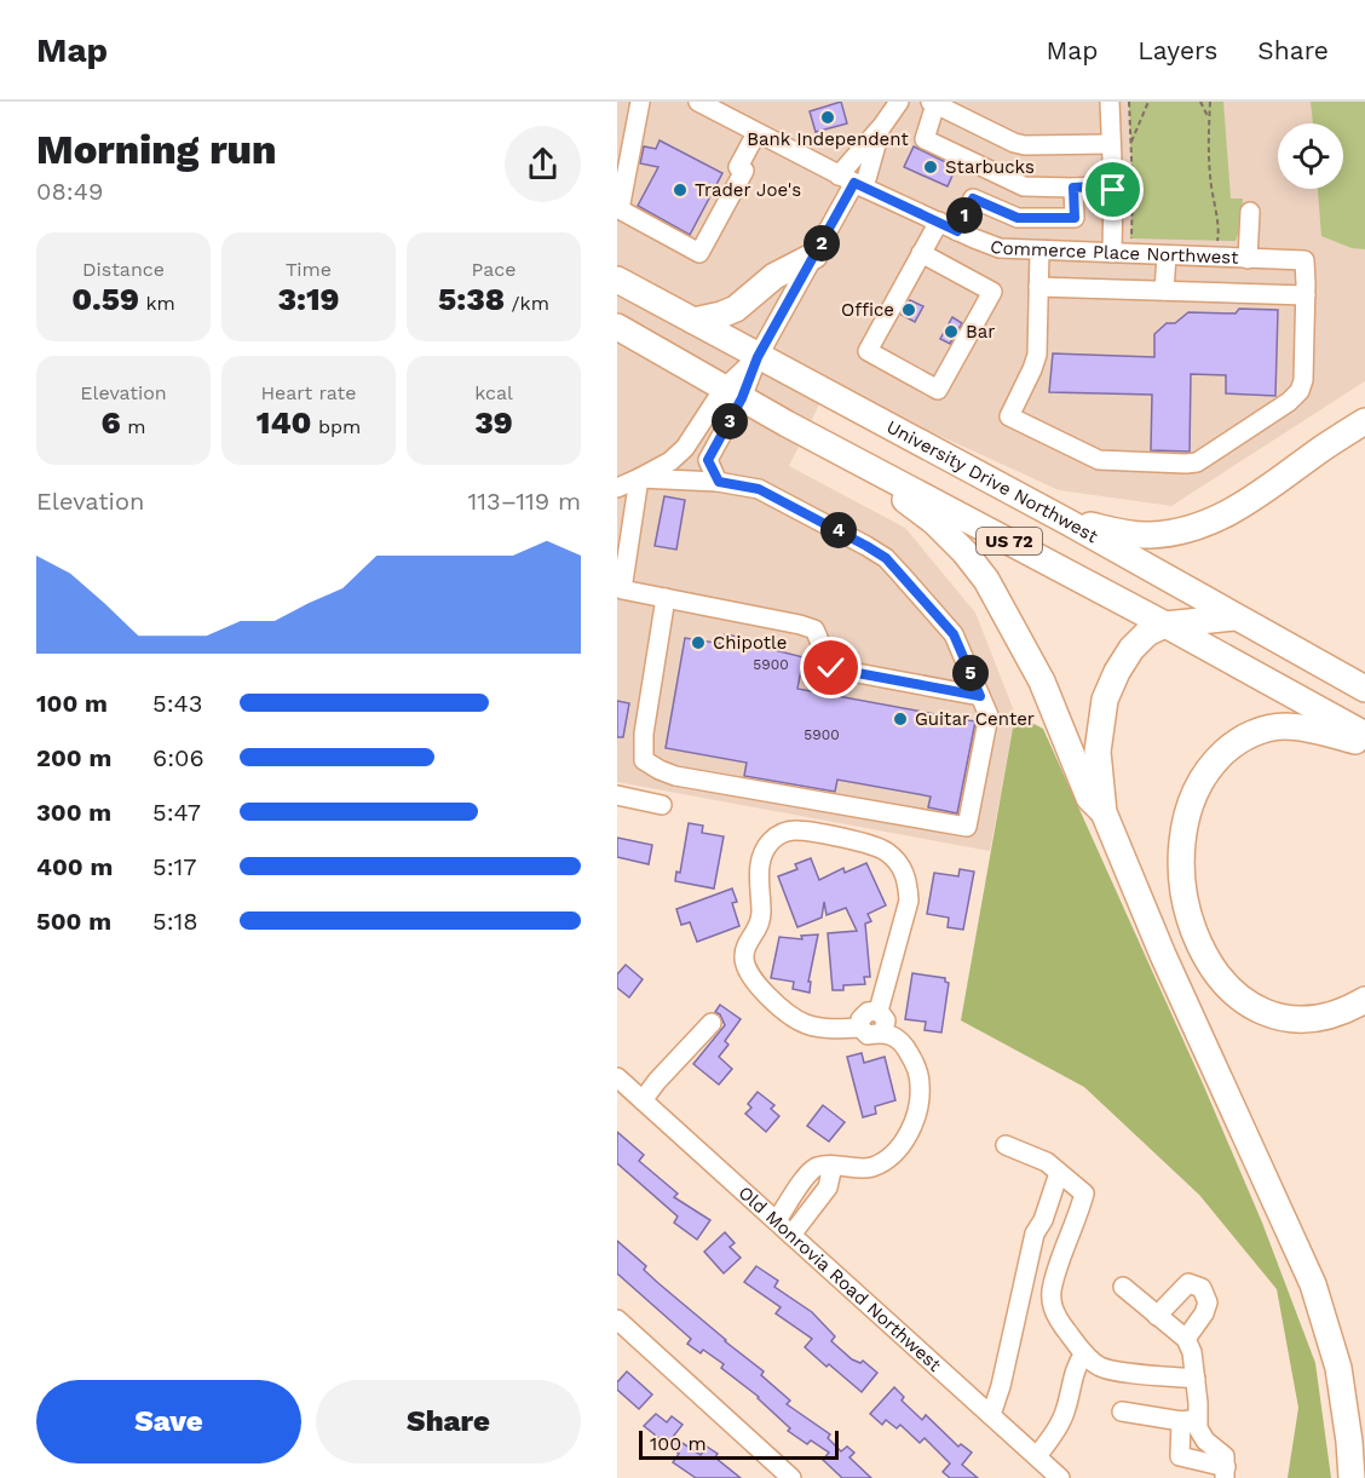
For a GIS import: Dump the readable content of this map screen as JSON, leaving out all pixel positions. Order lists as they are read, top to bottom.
{
  "streets": {
    "highway": ["University Drive Northwest", "US 72"],
    "street": ["Commerce Place Northwest", "Old Monrovia Road Northwest"]
  },
  "places": [
    "Bank Independent",
    "Starbucks",
    "Trader Joe's",
    "Office",
    "Bar",
    "Chipotle",
    "Guitar Center"
  ],
  "house_numbers": ["5900", "5900"],
  "scale_bar": "100 m",
  "page": {
    "header": "Map",
    "nav": ["Map", "Layers", "Share"],
    "heading": ["Morning run", "08:49"],
    "pins": [
      "1",
      "2",
      "3",
      "4",
      "5"
    ],
    "stats": [
      ["Distance", "0.59 km"],
      ["Time", "3:19"],
      ["Pace", "5:38 /km"],
      ["Elevation", "6 m"],
      ["Heart rate", "140 bpm"],
      ["kcal", "39"]
    ],
    "chart": ["Elevation", "113–119 m"],
    "list": [
      {
        "name": "100 m",
        "note": "5:43"
      },
      {
        "name": "200 m",
        "note": "6:06"
      },
      {
        "name": "300 m",
        "note": "5:47"
      },
      {
        "name": "400 m",
        "note": "5:17"
      },
      {
        "name": "500 m",
        "note": "5:18"
      }
    ],
    "buttons": ["Save", "Share"],
    "scale": "100 m"
  }
}
